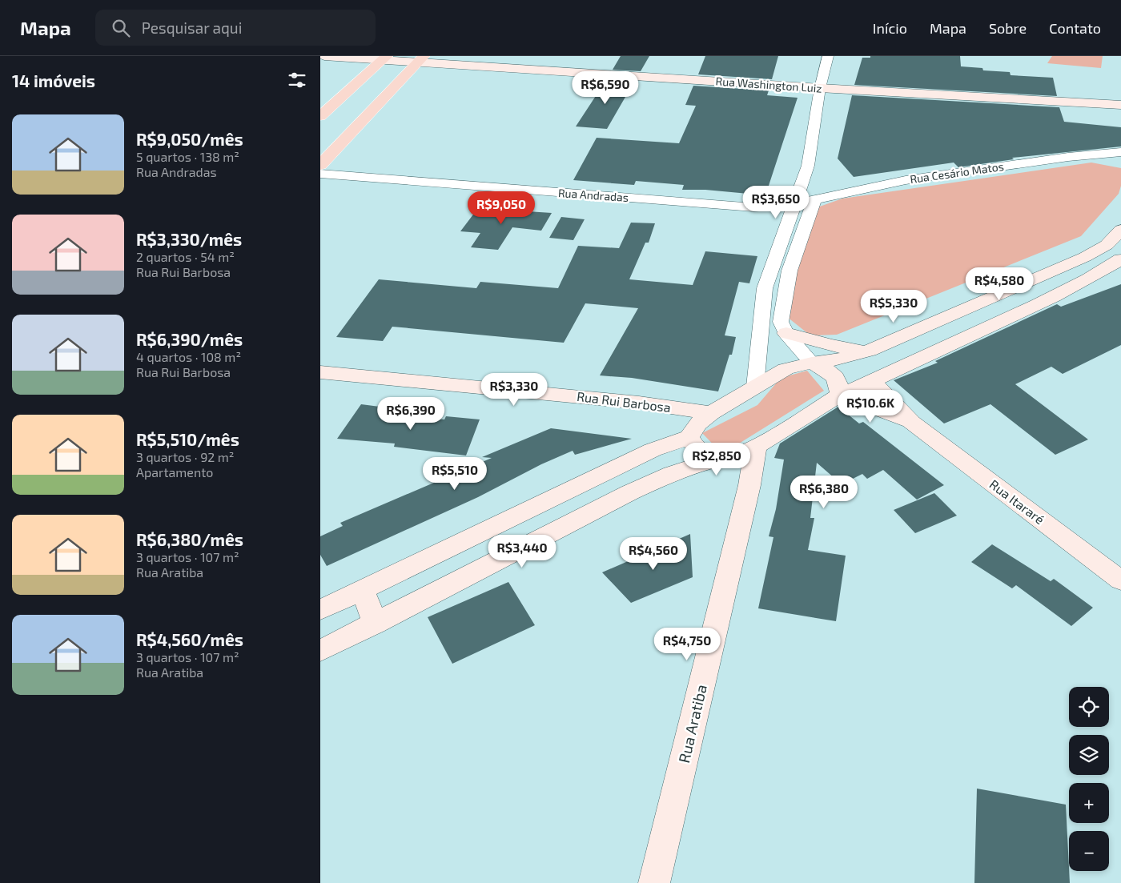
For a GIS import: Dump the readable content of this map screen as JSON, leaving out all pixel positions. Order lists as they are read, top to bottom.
{
  "streets": {
    "street": [
      "Rua Washington Luiz",
      "Rua Cesário Matos",
      "Rua Andradas",
      "Rua Rui Barbosa",
      "Rua Itararé",
      "Rua Aratiba"
    ]
  },
  "crossings": [
    ["Rua Cesário Matos", "Rua Andradas"]
  ],
  "page": {
    "header": "Mapa",
    "search": "Pesquisar aqui",
    "nav": [
      "Início",
      "Mapa",
      "Sobre",
      "Contato"
    ],
    "heading": "14 imóveis",
    "price": [
      "R$6,590",
      "R$3,650",
      "R$9,050",
      "R$4,580",
      "R$5,330",
      "R$3,330",
      "R$10.6K",
      "R$6,390",
      "R$2,850",
      "R$5,510",
      "R$6,380",
      "R$3,440",
      "R$4,560",
      "R$4,750"
    ],
    "list": [
      {
        "name": "R$9,050/mês",
        "note": "5 quartos · 138 m² · Rua Andradas"
      },
      {
        "name": "R$3,330/mês",
        "note": "2 quartos · 54 m² · Rua Rui Barbosa"
      },
      {
        "name": "R$6,390/mês",
        "note": "4 quartos · 108 m² · Rua Rui Barbosa"
      },
      {
        "name": "R$5,510/mês",
        "note": "3 quartos · 92 m² · Apartamento"
      },
      {
        "name": "R$6,380/mês",
        "note": "3 quartos · 107 m² · Rua Aratiba"
      },
      {
        "name": "R$4,560/mês",
        "note": "3 quartos · 107 m² · Rua Aratiba"
      }
    ],
    "map_buttons": ["+", "−"]
  }
}
